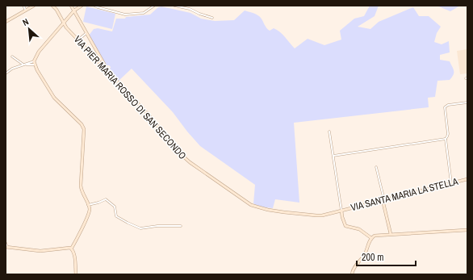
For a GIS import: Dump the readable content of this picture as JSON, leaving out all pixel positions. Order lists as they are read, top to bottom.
{
  "streets": {
    "street": ["VIA PIER MARIA ROSSO DI SAN SECONDO", "VIA SANTA MARIA LA STELLA"]
  },
  "crossings": [
    ["VIA PIER MARIA ROSSO DI SAN SECONDO", "VIA SANTA MARIA LA STELLA"]
  ],
  "scale_bar": "200 m",
  "north": "top left"
}
